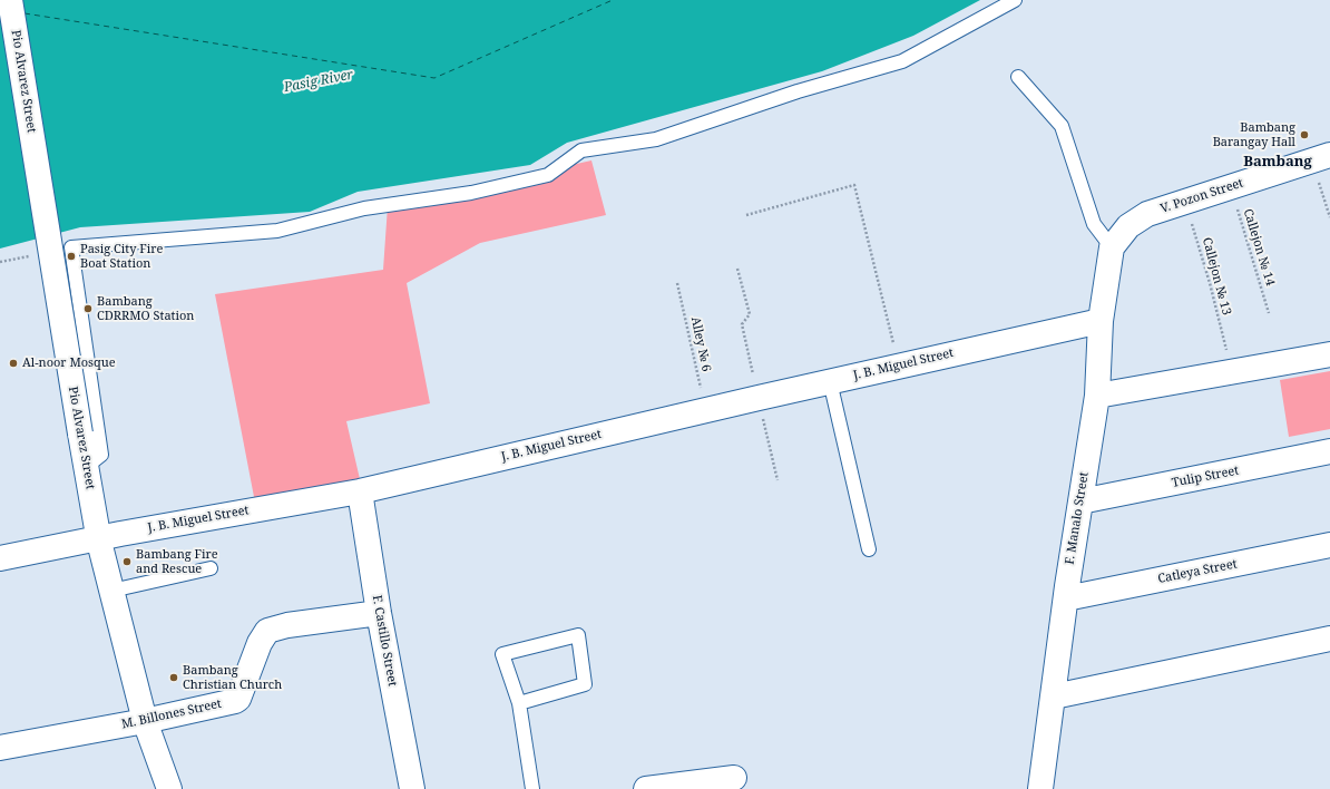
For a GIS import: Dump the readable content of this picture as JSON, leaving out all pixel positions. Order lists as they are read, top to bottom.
{
  "streets": {
    "street": [
      "Pio Alvarez Street",
      "V. Pozon Street",
      "J. B. Miguel Street",
      "Tulip Street",
      "F. Manalo Street",
      "Catleya Street",
      "F. Castillo Street",
      "M. Billones Street"
    ],
    "path": ["Callejon № 14", "Callejon № 13", "Alley № 6"]
  },
  "crossings": [
    ["Pio Alvarez Street", "J. B. Miguel Street"],
    ["Pio Alvarez Street", "M. Billones Street"],
    ["V. Pozon Street", "Callejon № 14"],
    ["V. Pozon Street", "Callejon № 13"],
    ["V. Pozon Street", "F. Manalo Street"],
    ["Alley № 6", "J. B. Miguel Street"],
    ["J. B. Miguel Street", "F. Manalo Street"],
    ["J. B. Miguel Street", "F. Castillo Street"],
    ["Tulip Street", "F. Manalo Street"],
    ["F. Manalo Street", "Catleya Street"],
    ["F. Castillo Street", "M. Billones Street"]
  ],
  "districts": ["Bambang"],
  "water": ["Pasig River"],
  "places": [
    "Bambang Barangay Hall",
    "Pasig City Fire Boat Station",
    "Bambang CDRRMO Station",
    "Al-noor Mosque",
    "Bambang Fire and Rescue",
    "Bambang Christian Church"
  ]
}
